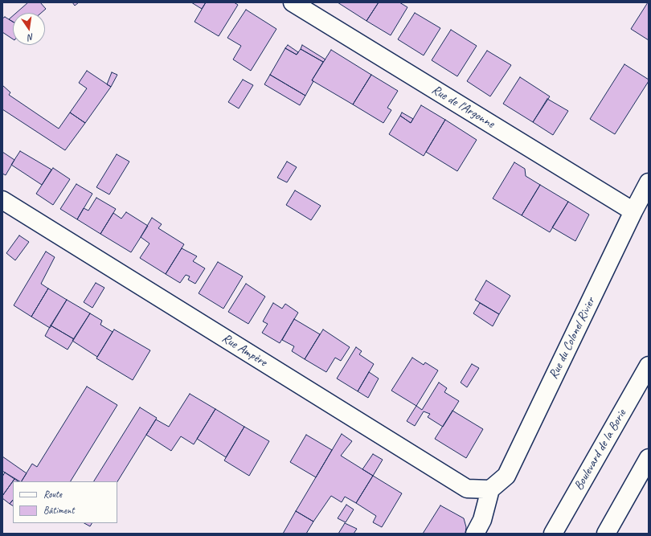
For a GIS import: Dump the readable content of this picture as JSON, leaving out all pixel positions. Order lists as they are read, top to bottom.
{
  "streets": {
    "street": [
      "Rue de l'Argonne",
      "Rue du Colonel Rivier",
      "Rue Ampère",
      "Boulevard de la Borie"
    ]
  },
  "crossings": [
    ["Rue de l'Argonne", "Rue du Colonel Rivier"],
    ["Rue du Colonel Rivier", "Rue Ampère"]
  ],
  "legend": ["Route", "Bâtiment"],
  "north": "bottom"
}
